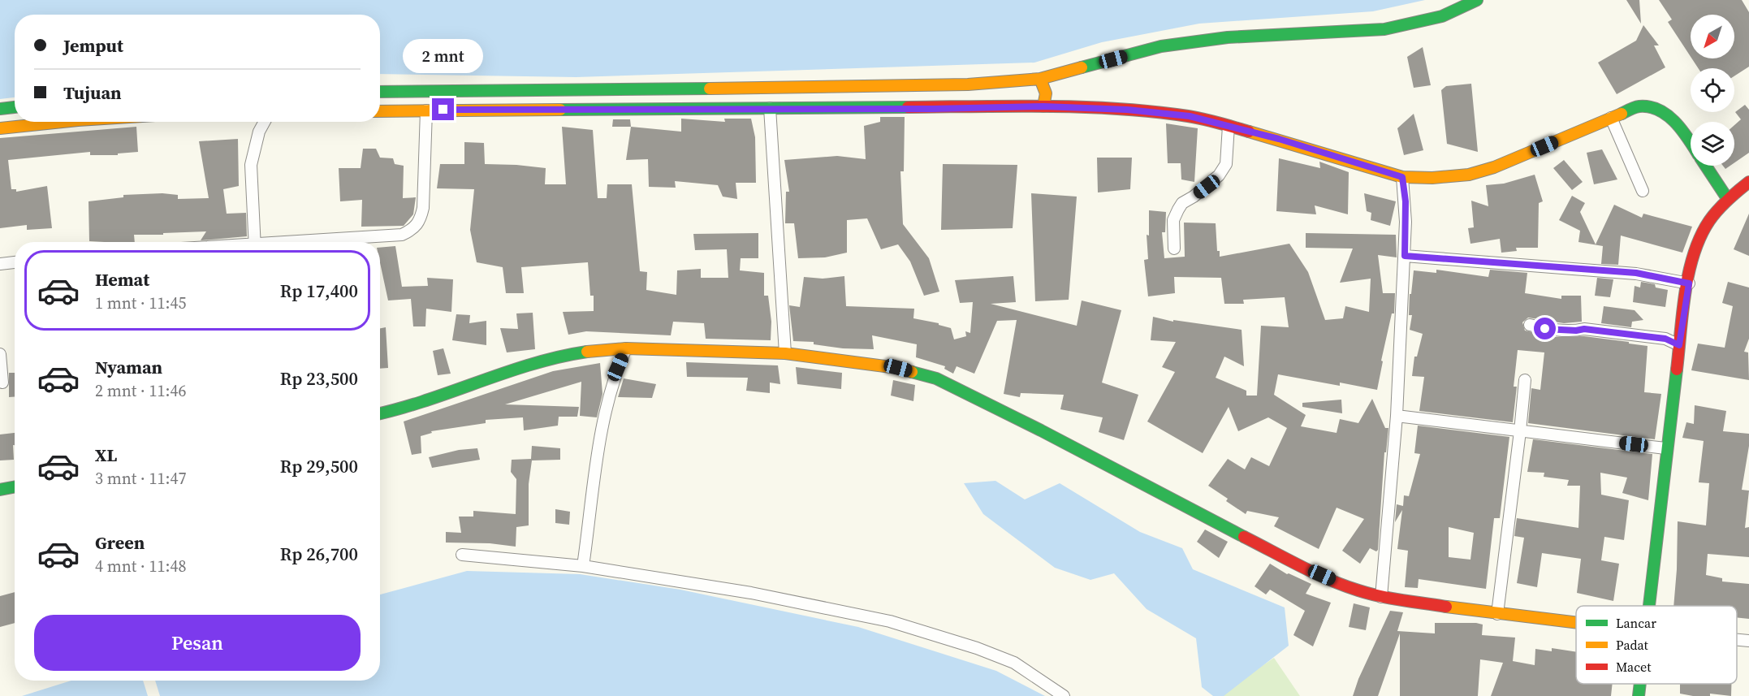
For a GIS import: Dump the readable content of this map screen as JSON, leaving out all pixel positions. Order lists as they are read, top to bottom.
{
  "legend": ["Lancar", "Padat", "Macet"],
  "north": "bottom left",
  "page": {
    "banner": ["Jemput", "Tujuan"],
    "bubble": "2 mnt",
    "list": [
      {
        "name": "Hemat",
        "note": "1 mnt · 11:45",
        "value": "Rp 17,400"
      },
      {
        "name": "Nyaman",
        "note": "2 mnt · 11:46",
        "value": "Rp 23,500"
      },
      {
        "name": "XL",
        "note": "3 mnt · 11:47",
        "value": "Rp 29,500"
      },
      {
        "name": "Green",
        "note": "4 mnt · 11:48",
        "value": "Rp 26,700"
      }
    ],
    "buttons": "Pesan"
  }
}
